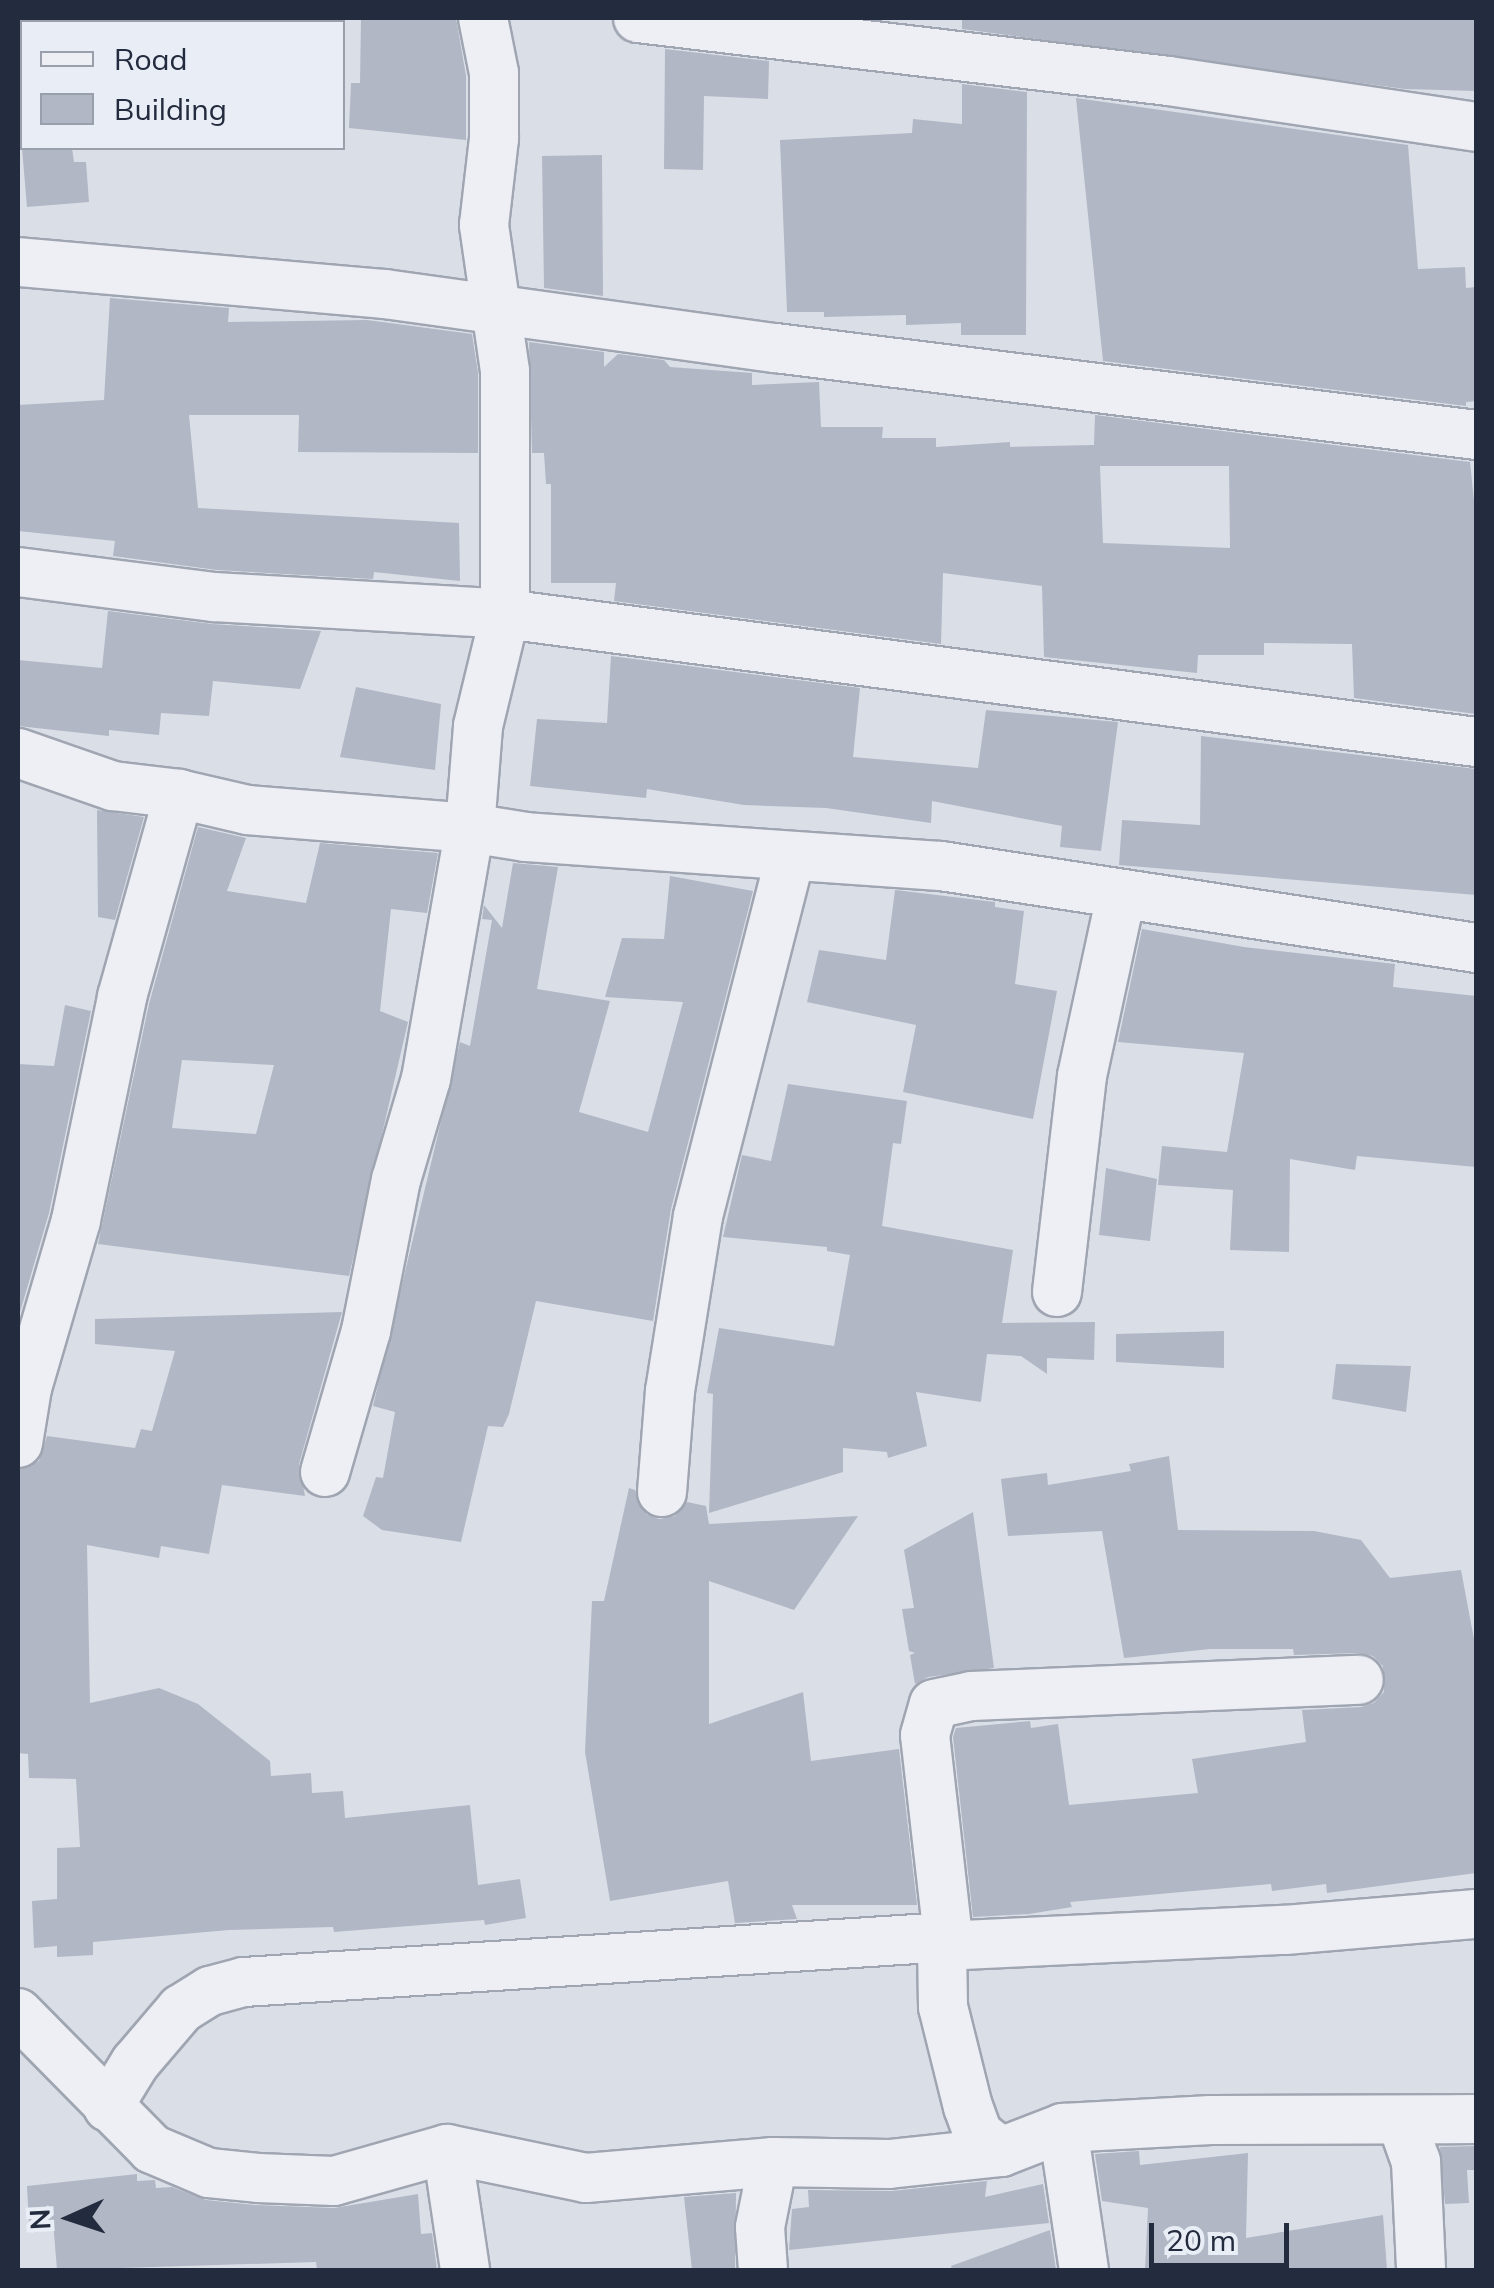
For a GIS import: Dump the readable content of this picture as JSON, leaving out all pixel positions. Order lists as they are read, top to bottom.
{
  "legend": ["Road", "Building"],
  "scale_bar": "20 m",
  "north": "left"
}
